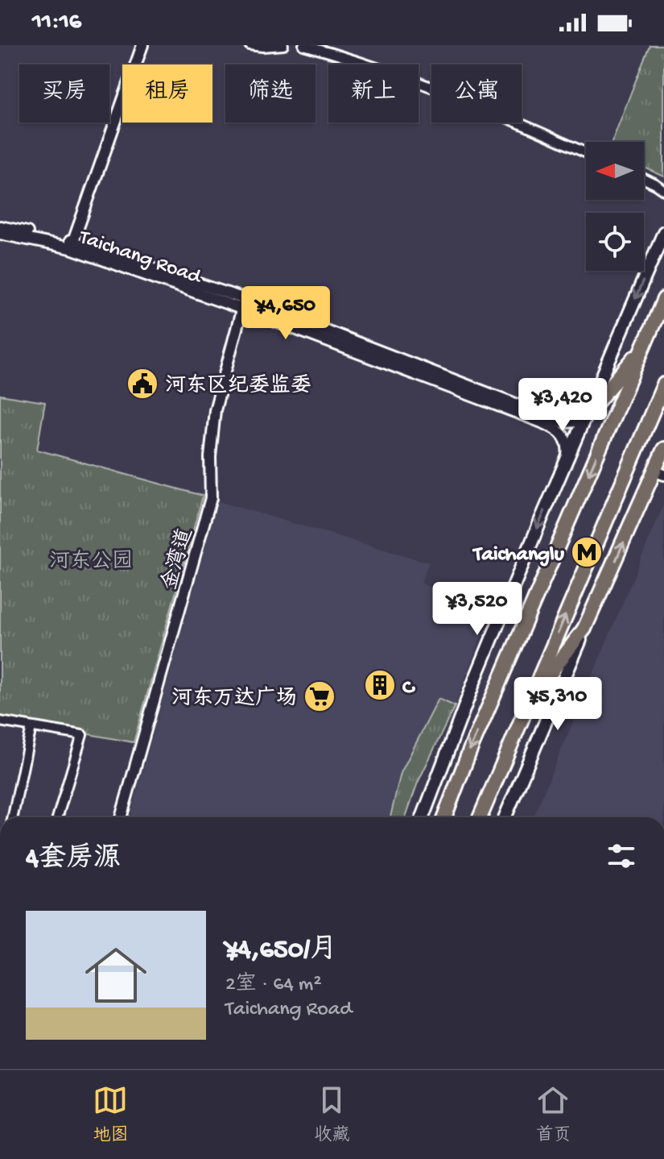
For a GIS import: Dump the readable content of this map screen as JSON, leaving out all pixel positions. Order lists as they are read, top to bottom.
{
  "streets": {
    "street": ["Taichang Road", "金湾道"]
  },
  "crossings": [
    ["Taichang Road", "金湾道"]
  ],
  "parks": ["河东公园"],
  "places": {
    "public building": ["河东区纪委监委"],
    "metro station": ["Taichanglu"],
    "building": ["C"],
    "supermarket": ["河东万达广场"]
  },
  "north": "left",
  "page": {
    "status": "11:16",
    "chip": [
      "买房",
      "租房",
      "筛选",
      "新上",
      "公寓"
    ],
    "price": [
      "¥4,650",
      "¥3,420",
      "¥3,520",
      "¥5,310"
    ],
    "heading": "4套房源",
    "list": [
      {
        "name": "¥4,650/月",
        "note": "2室 · 64 m² · Taichang Road"
      }
    ],
    "tabs": ["地图", "收藏", "首页"]
  }
}
